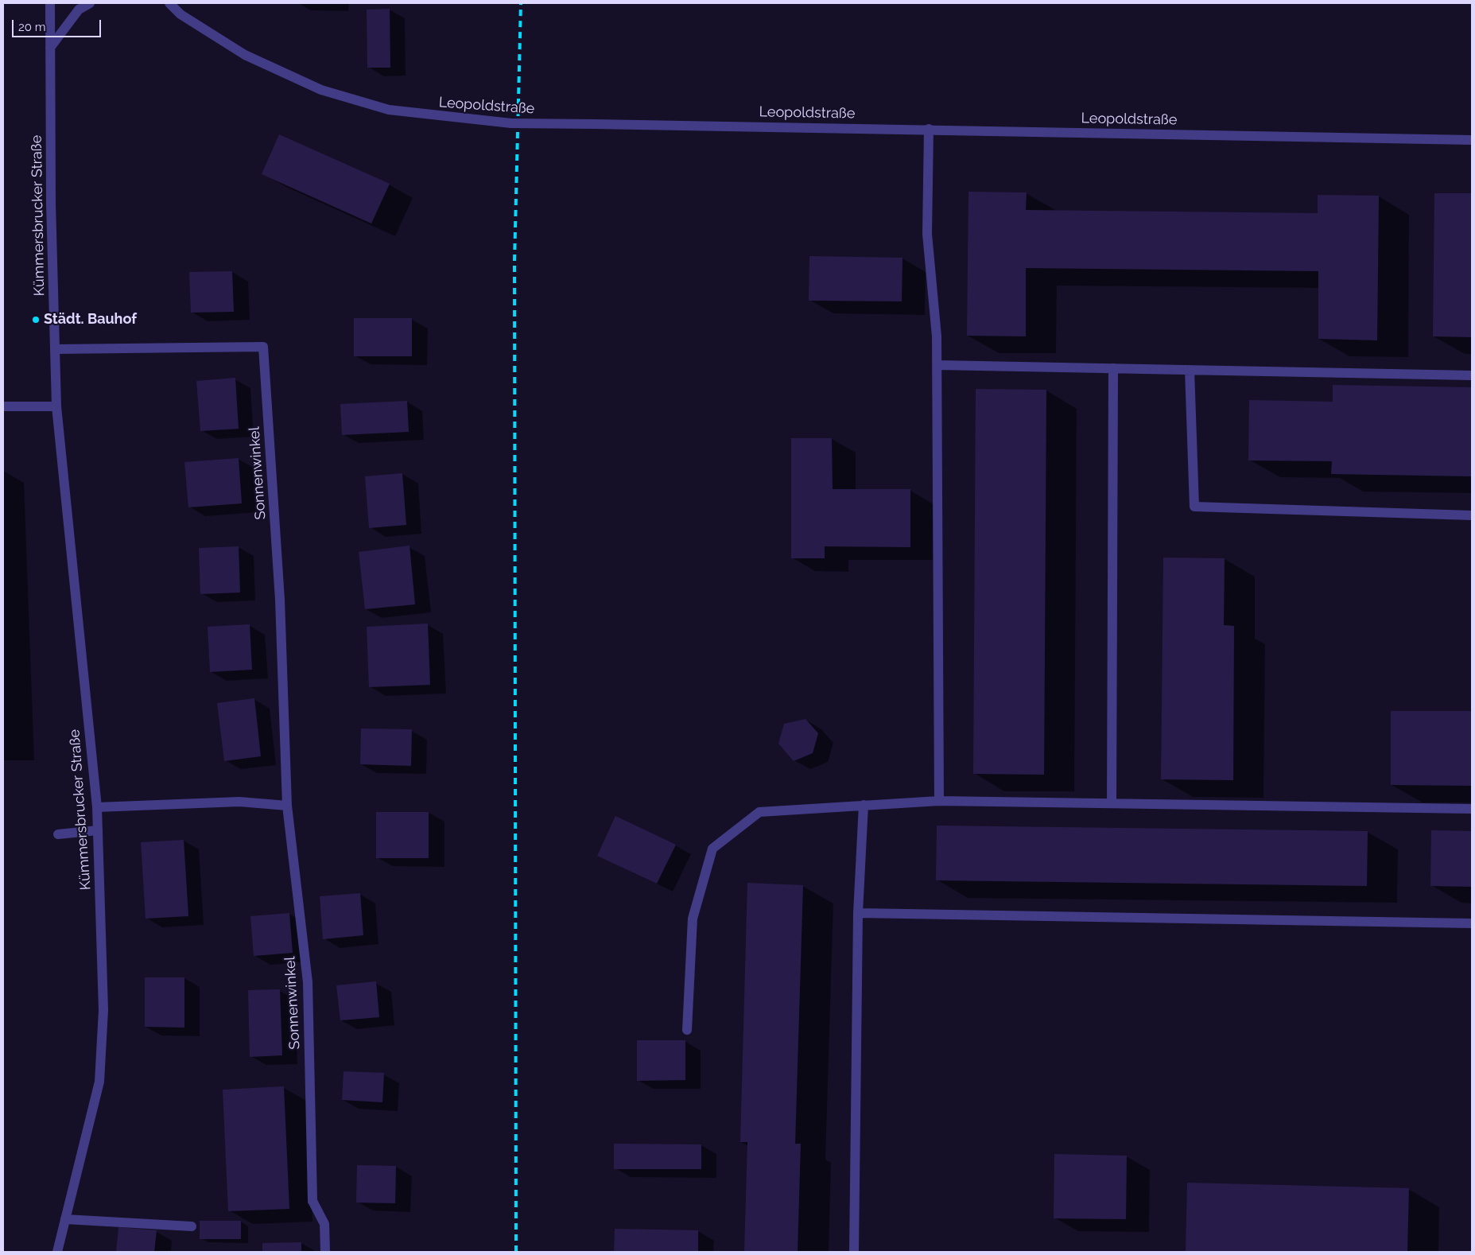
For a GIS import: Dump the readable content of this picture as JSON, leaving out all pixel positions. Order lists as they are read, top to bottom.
{
  "streets": {
    "street": ["Leopoldstraße", "Kümmersbrucker Straße", "Sonnenwinkel"]
  },
  "crossings": [
    ["Kümmersbrucker Straße", "Sonnenwinkel"]
  ],
  "places": ["Städt. Bauhof"],
  "scale_bar": "20 m"
}
